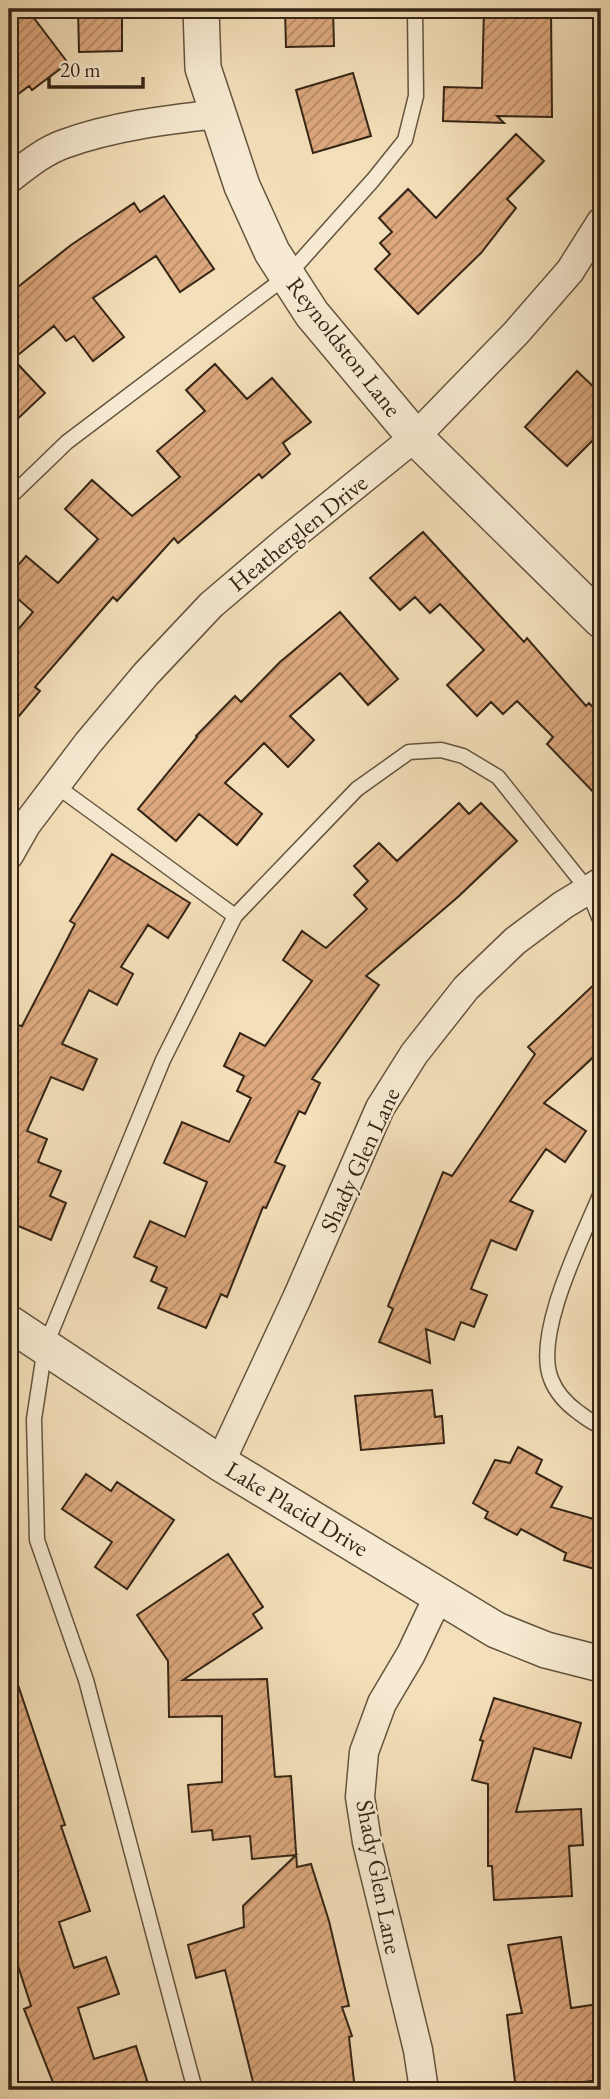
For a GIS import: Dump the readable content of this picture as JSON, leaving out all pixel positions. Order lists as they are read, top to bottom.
{
  "streets": {
    "street": [
      "Reynoldston Lane",
      "Heatherglen Drive",
      "Shady Glen Lane",
      "Lake Placid Drive"
    ]
  },
  "crossings": [
    ["Reynoldston Lane", "Heatherglen Drive"],
    ["Shady Glen Lane", "Lake Placid Drive"]
  ],
  "scale_bar": "20 m"
}
